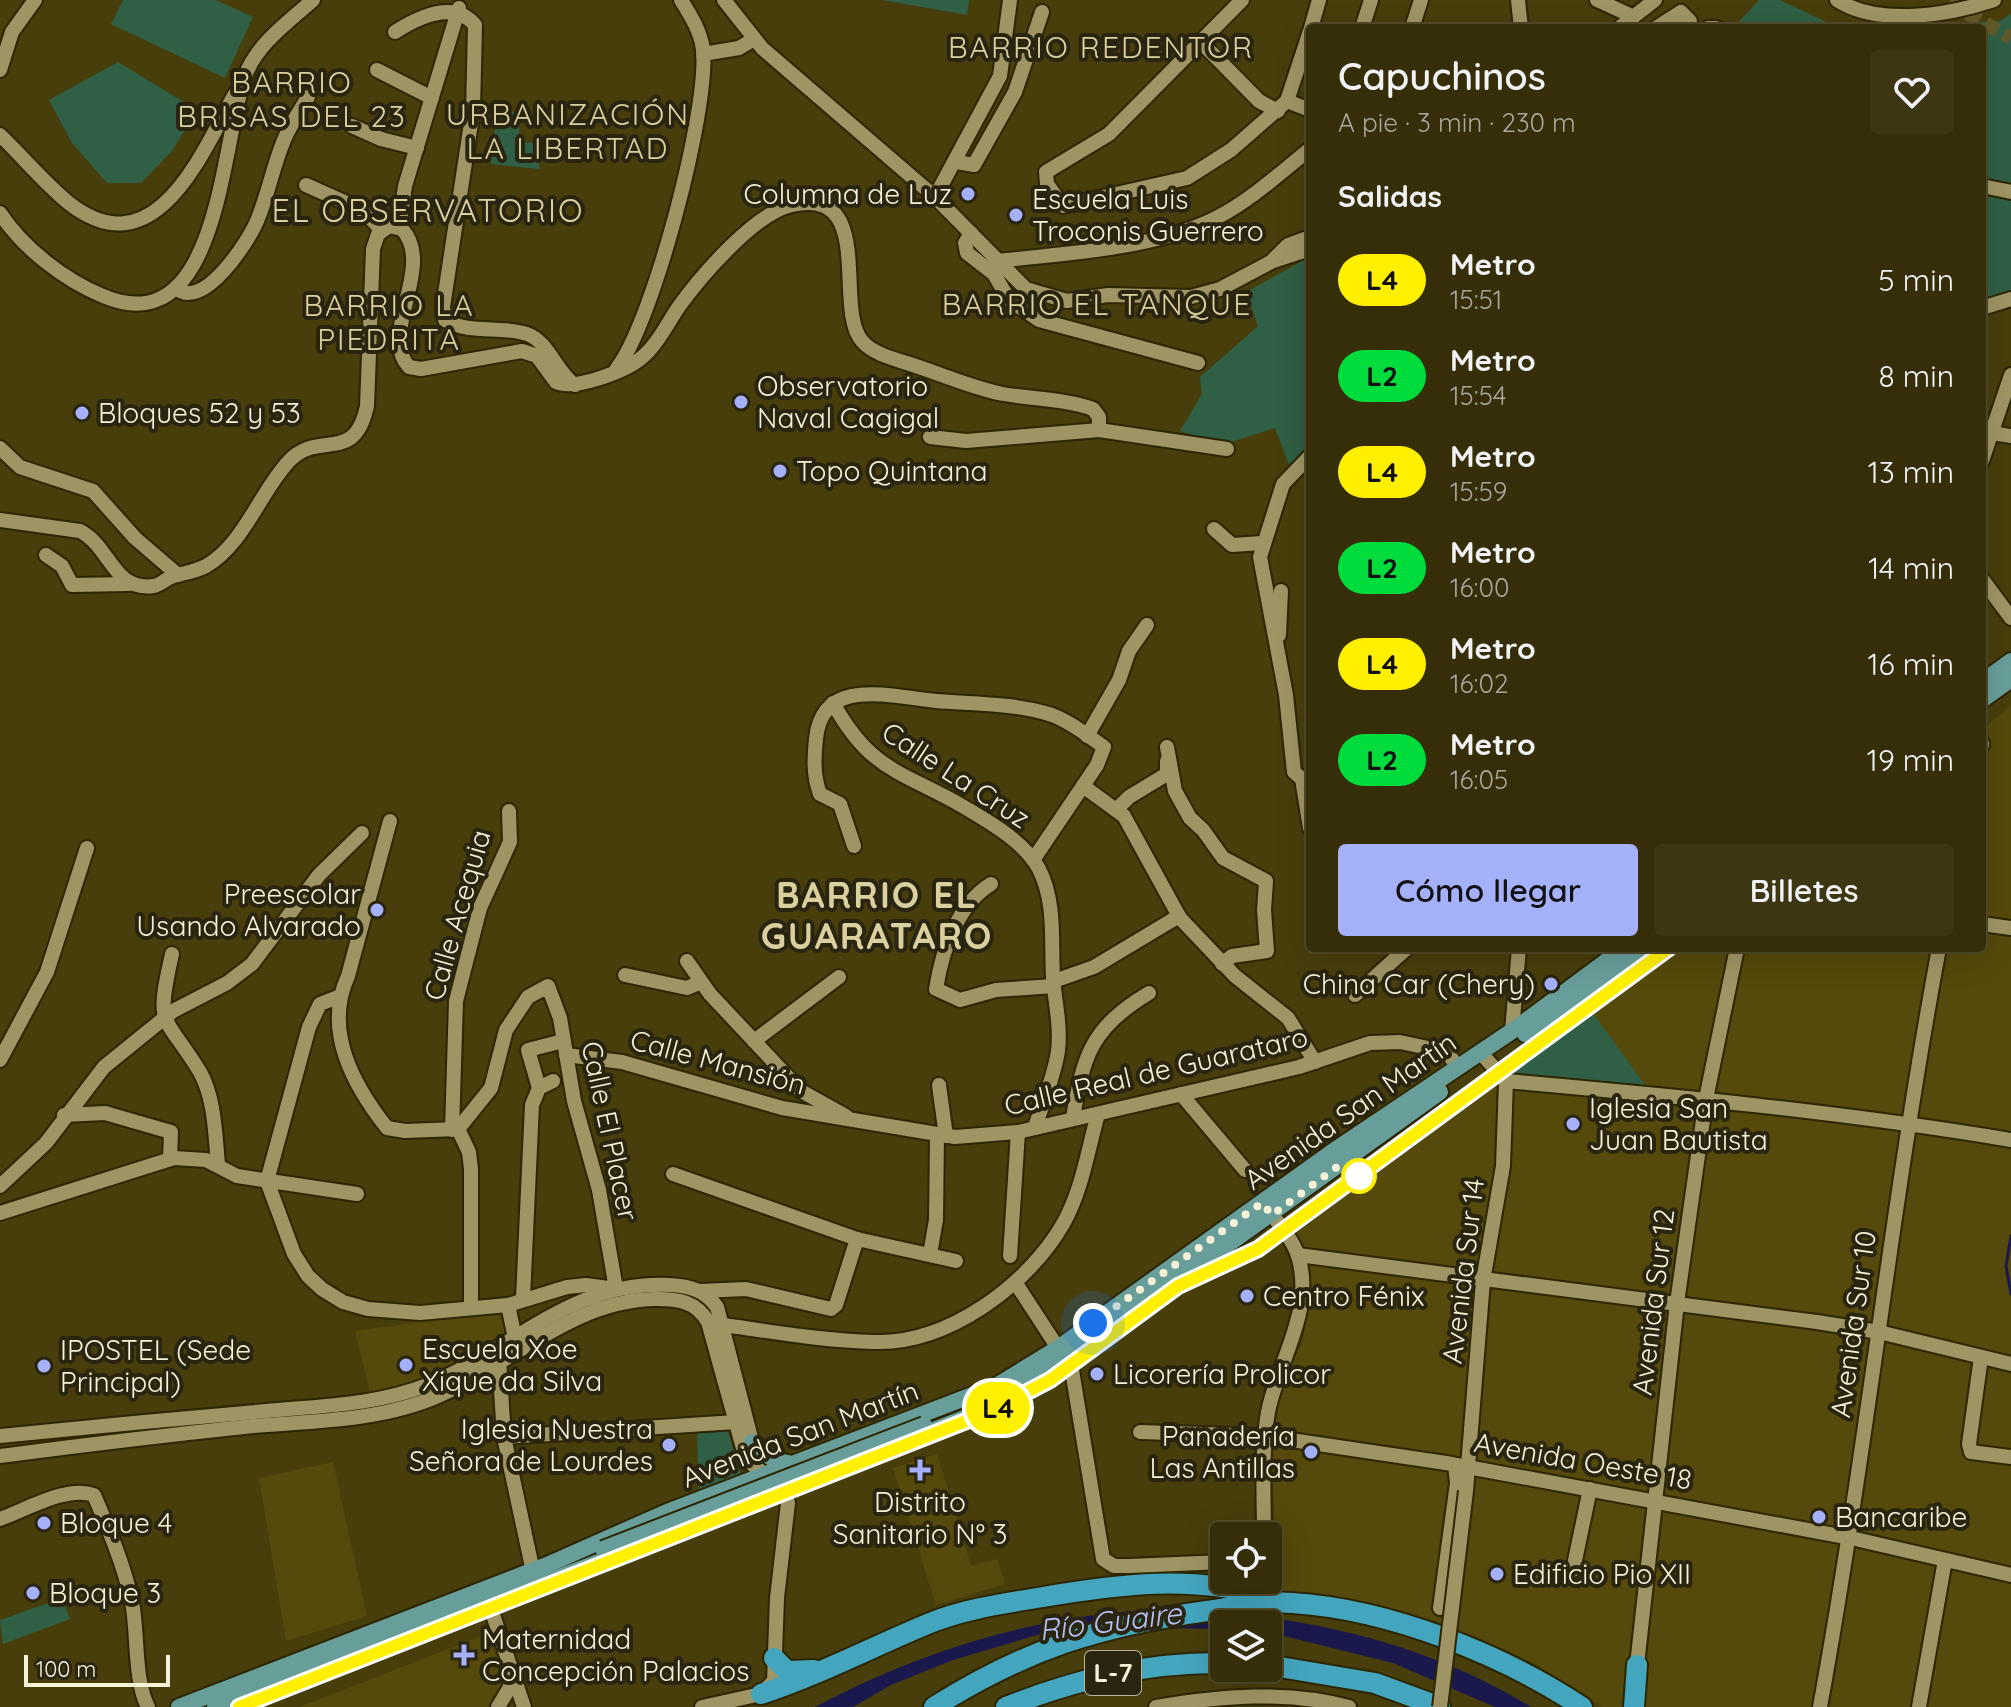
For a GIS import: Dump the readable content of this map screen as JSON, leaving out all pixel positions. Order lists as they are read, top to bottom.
{
  "streets": {
    "highway": ["L-7"],
    "main road": ["Avenida San Martín"],
    "street": [
      "Calle La Cruz",
      "Calle Acequia",
      "Calle Mansión",
      "Calle Real de Guarataro",
      "Calle El Placer",
      "Avenida Sur 14",
      "Avenida Sur 12",
      "Avenida Sur 10",
      "Avenida Oeste 18"
    ]
  },
  "crossings": [
    ["Calle La Cruz", "Calle Real de Guarataro"],
    ["Calle Acequia", "Calle El Placer"],
    ["Calle Mansión", "Calle Real de Guarataro"],
    ["Calle Mansión", "Calle El Placer"],
    ["Calle Real de Guarataro", "Avenida San Martín"],
    ["Avenida Sur 14", "Avenida Oeste 18"],
    ["Avenida Sur 12", "Avenida Oeste 18"],
    ["Avenida Sur 10", "Avenida Oeste 18"]
  ],
  "districts": [
    "BARRIO REDENTOR",
    "BARRIO BRISAS DEL 23",
    "URBANIZACIÓN LA LIBERTAD",
    "EL OBSERVATORIO",
    "BARRIO EL TANQUE",
    "BARRIO LA PIEDRITA",
    "BARRIO EL GUARATARO"
  ],
  "water": ["Río Guaire"],
  "places": {
    "other": [
      "Columna de Luz",
      "Escuela Luis Troconis Guerrero",
      "Observatorio Naval Cagigal",
      "Bloques 52 y 53",
      "Topo Quintana",
      "Preescolar Usando Alvarado",
      "China Car (Chery)",
      "Iglesia San Juan Bautista",
      "Centro Fénix",
      "Escuela Xoe Xique da Silva",
      "IPOSTEL (Sede Principal)",
      "Licorería Prolicor",
      "Iglesia Nuestra Señora de Lourdes",
      "Panadería Las Antillas",
      "Bancaribe",
      "Bloque 4",
      "Edificio Pio XII",
      "Bloque 3"
    ],
    "health": ["Distrito Sanitario N° 3", "Maternidad Concepción Palacios"]
  },
  "lines": ["metro line L4"],
  "scale_bar": "100 m",
  "page": {
    "on_map": "L4",
    "heading": [
      ["Capuchinos", "A pie · 3 min · 230 m"],
      "Salidas"
    ],
    "list": [
      {
        "mark": "L4",
        "name": "Metro",
        "note": "15:51",
        "value": "5 min"
      },
      {
        "mark": "L2",
        "name": "Metro",
        "note": "15:54",
        "value": "8 min"
      },
      {
        "mark": "L4",
        "name": "Metro",
        "note": "15:59",
        "value": "13 min"
      },
      {
        "mark": "L2",
        "name": "Metro",
        "note": "16:00",
        "value": "14 min"
      },
      {
        "mark": "L4",
        "name": "Metro",
        "note": "16:02",
        "value": "16 min"
      },
      {
        "mark": "L2",
        "name": "Metro",
        "note": "16:05",
        "value": "19 min"
      }
    ],
    "buttons": ["Cómo llegar", "Billetes"],
    "scale": "100 m"
  }
}
